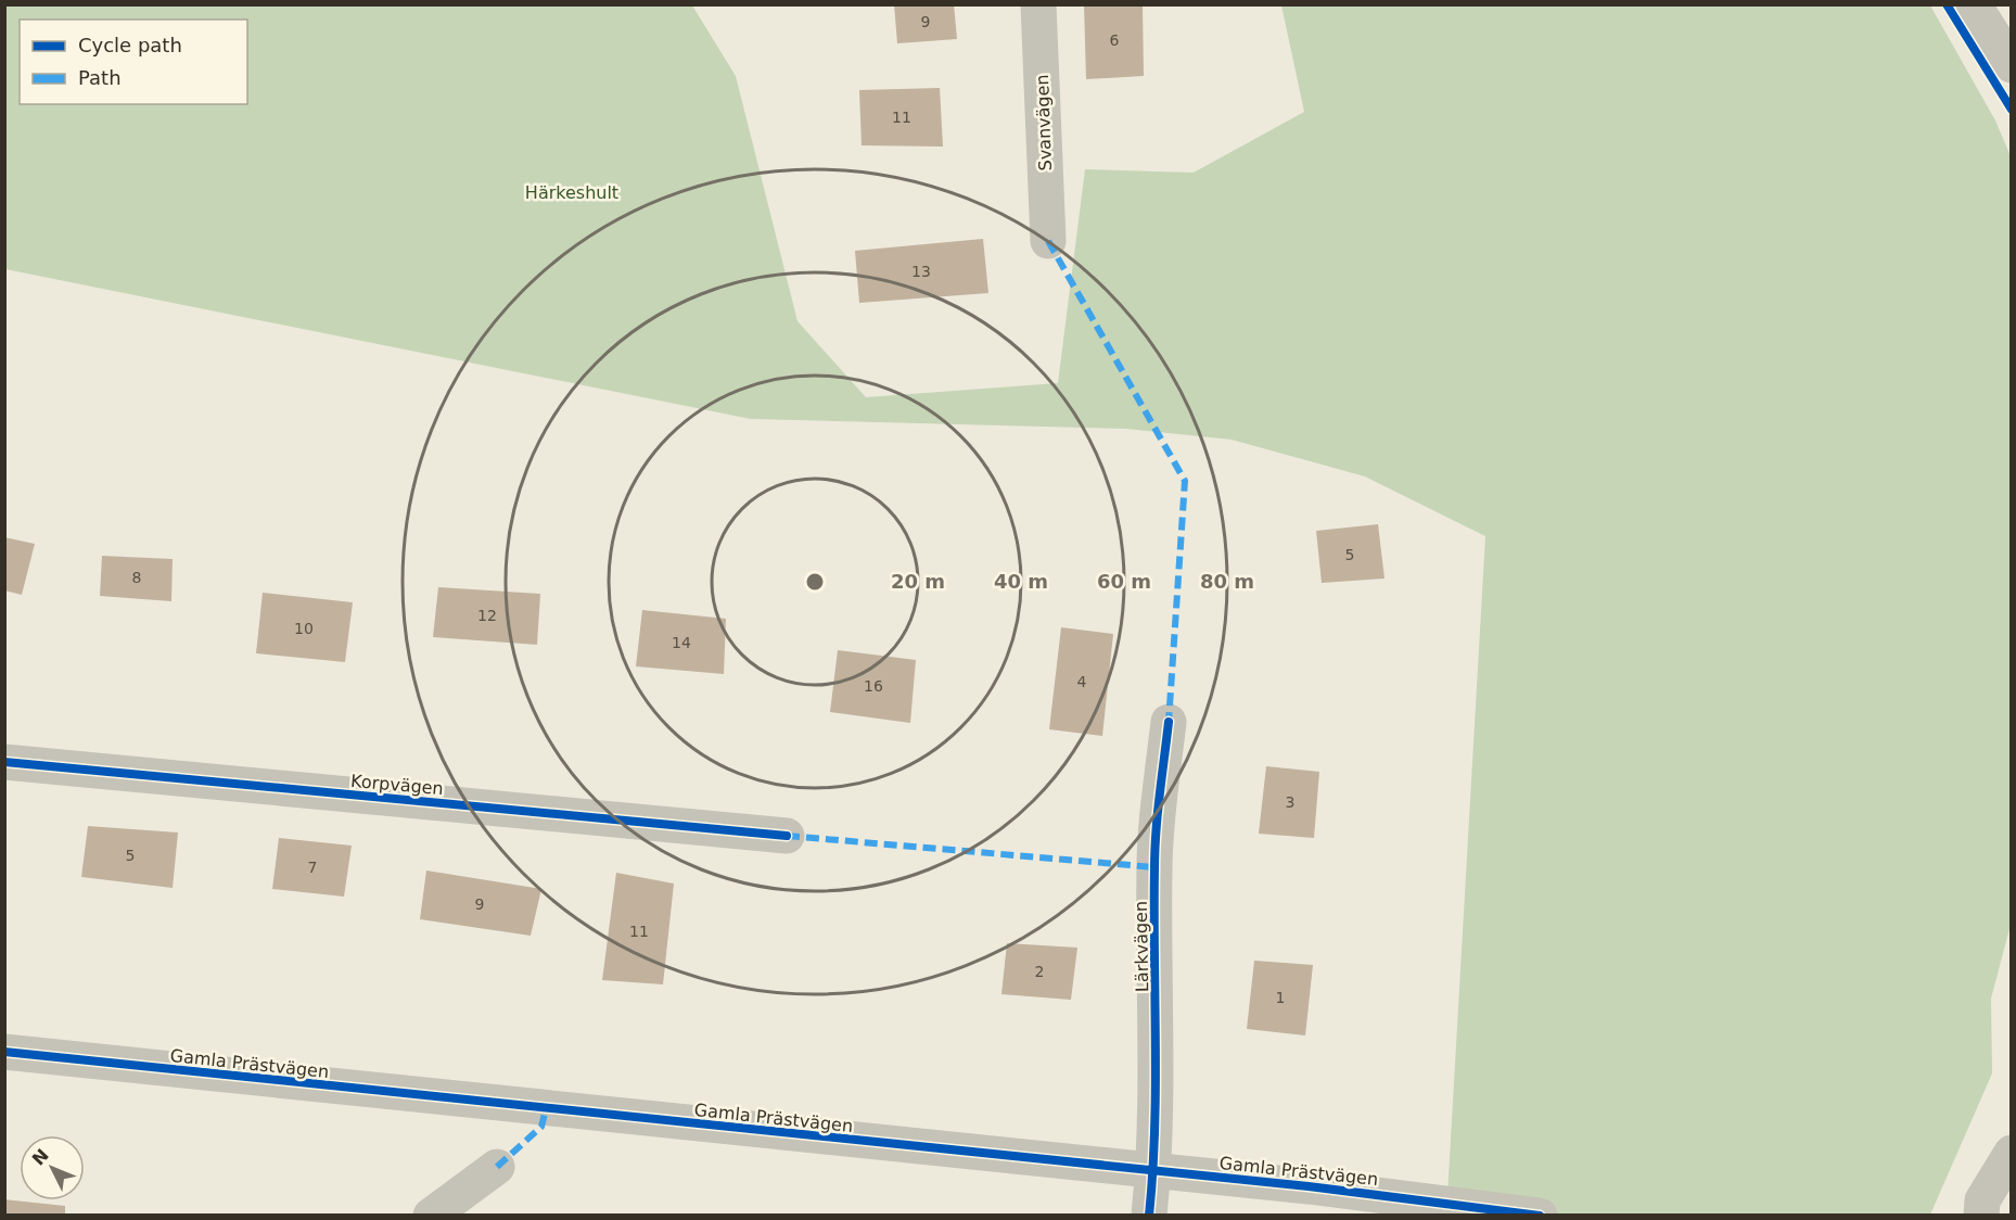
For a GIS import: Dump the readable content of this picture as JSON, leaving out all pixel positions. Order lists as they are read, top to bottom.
{
  "streets": {
    "street": [
      "Svanvägen",
      "Korpvägen",
      "Lärkvägen",
      "Gamla Prästvägen"
    ]
  },
  "crossings": [
    ["Lärkvägen", "Gamla Prästvägen"]
  ],
  "parks": ["Härkeshult"],
  "house_numbers": [
    "9",
    "6",
    "11",
    "13",
    "5",
    "8",
    "12",
    "10",
    "14",
    "4",
    "16",
    "3",
    "5",
    "7",
    "9",
    "11",
    "2",
    "1"
  ],
  "legend": ["Cycle path", "Path"],
  "north": "top left",
  "rings": [
    "20 m",
    "40 m",
    "60 m",
    "80 m"
  ]
}
